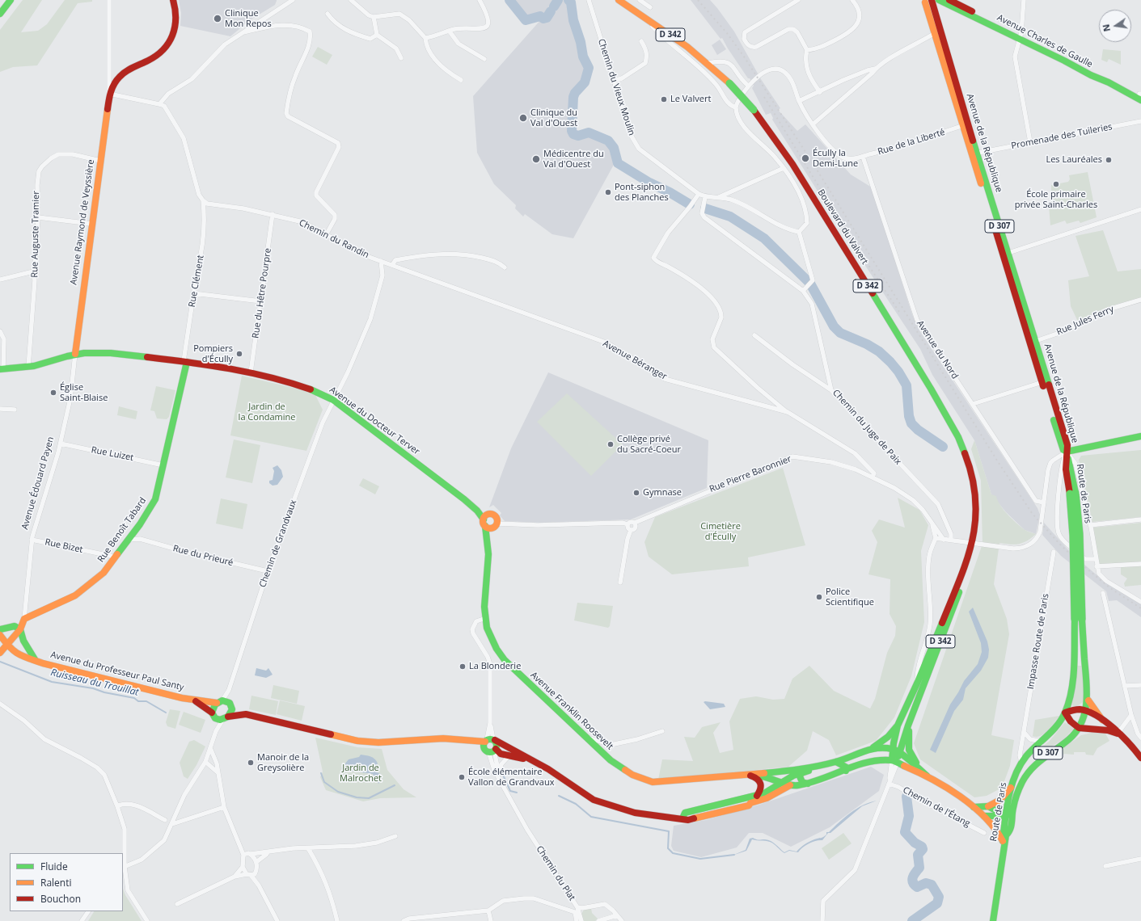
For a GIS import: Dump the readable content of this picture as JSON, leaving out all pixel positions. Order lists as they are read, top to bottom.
{
  "streets": {
    "main road": [
      "D 342",
      "Avenue Charles de Gaulle",
      "Avenue de la République",
      "Avenue Raymond de Veyssière",
      "D 307",
      "Boulevard du Valvert",
      "Avenue du Docteur Terver",
      "Avenue Édouard Payen",
      "Route de Paris",
      "Rue Benoît Tabard",
      "Avenue du Professeur Paul Santy",
      "Avenue Franklin Roosevelt"
    ],
    "street": [
      "Chemin du Vieux Moulin",
      "Promenade des Tuileries",
      "Rue de la Liberté",
      "Rue Auguste Tramier",
      "Chemin du Randin",
      "Rue Clément",
      "Rue du Hêtre Pourpre",
      "Rue Jules Ferry",
      "Avenue du Nord",
      "Avenue Béranger",
      "Chemin du Juge de Paix",
      "Rue Luizet",
      "Rue Pierre Baronnier",
      "Chemin de Grandvaux",
      "Rue Bizet",
      "Rue du Prieuré",
      "Impasse Route de Paris",
      "Chemin de l'Étang",
      "Chemin du Plat"
    ]
  },
  "crossings": [
    ["Chemin du Vieux Moulin", "Chemin du Juge de Paix"],
    ["Promenade des Tuileries", "Avenue de la République"],
    ["Rue de la Liberté", "Avenue de la République"],
    ["Rue de la Liberté", "Avenue du Nord"],
    ["Avenue de la République", "Rue Jules Ferry"],
    ["Avenue de la République", "Route de Paris"],
    ["Avenue Raymond de Veyssière", "Rue Auguste Tramier"],
    ["Avenue Raymond de Veyssière", "Avenue du Docteur Terver"],
    ["Avenue Raymond de Veyssière", "Avenue Édouard Payen"],
    ["Boulevard du Valvert", "Avenue Franklin Roosevelt"],
    ["Rue Auguste Tramier", "Avenue du Docteur Terver"],
    ["Chemin du Randin", "Rue Clément"],
    ["Chemin du Randin", "Rue du Hêtre Pourpre"],
    ["Chemin du Randin", "Avenue Béranger"],
    ["Chemin du Randin", "Avenue du Docteur Terver"],
    ["Chemin du Randin", "Chemin de Grandvaux"],
    ["Rue Clément", "Avenue du Docteur Terver"],
    ["Rue Clément", "Rue Benoît Tabard"],
    ["Rue du Hêtre Pourpre", "Avenue du Docteur Terver"],
    ["Avenue Béranger", "Rue Pierre Baronnier"],
    ["Avenue du Docteur Terver", "Avenue Édouard Payen"],
    ["Avenue du Docteur Terver", "Rue Benoît Tabard"],
    ["Avenue du Docteur Terver", "Chemin de Grandvaux"],
    ["Avenue du Docteur Terver", "Avenue Franklin Roosevelt"],
    ["Rue Luizet", "Avenue Édouard Payen"],
    ["Rue Luizet", "Rue Benoît Tabard"],
    ["Avenue Édouard Payen", "Rue Benoît Tabard"],
    ["Avenue Édouard Payen", "Rue Bizet"],
    ["Avenue Édouard Payen", "Avenue du Professeur Paul Santy"],
    ["Route de Paris", "Impasse Route de Paris"],
    ["Rue Benoît Tabard", "Rue Bizet"],
    ["Chemin de Grandvaux", "Rue du Prieuré"],
    ["Chemin de Grandvaux", "Avenue du Professeur Paul Santy"]
  ],
  "water": ["Ruisseau du Trouillat"],
  "parks": ["Jardin de la Condamine", "Cimetière d'Écully", "Jardin de Malrochet"],
  "places": [
    "Clinique Mon Repos",
    "Le Valvert",
    "Clinique du Val d'Ouest",
    "Écully la Demi-Lune",
    "Médicentre du Val d'Ouest",
    "Les Lauréales",
    "École primaire privée Saint-Charles",
    "Pont-siphon des Planches",
    "Pompiers d'Écully",
    "Église Saint-Blaise",
    "Collège privé du Sacré-Coeur",
    "Gymnase",
    "Police Scientifique",
    "La Blonderie",
    "Manoir de la Greysolière",
    "École élémentaire Vallon de Grandvaux"
  ],
  "legend": ["Fluide", "Ralenti", "Bouchon"],
  "north": "left"
}
